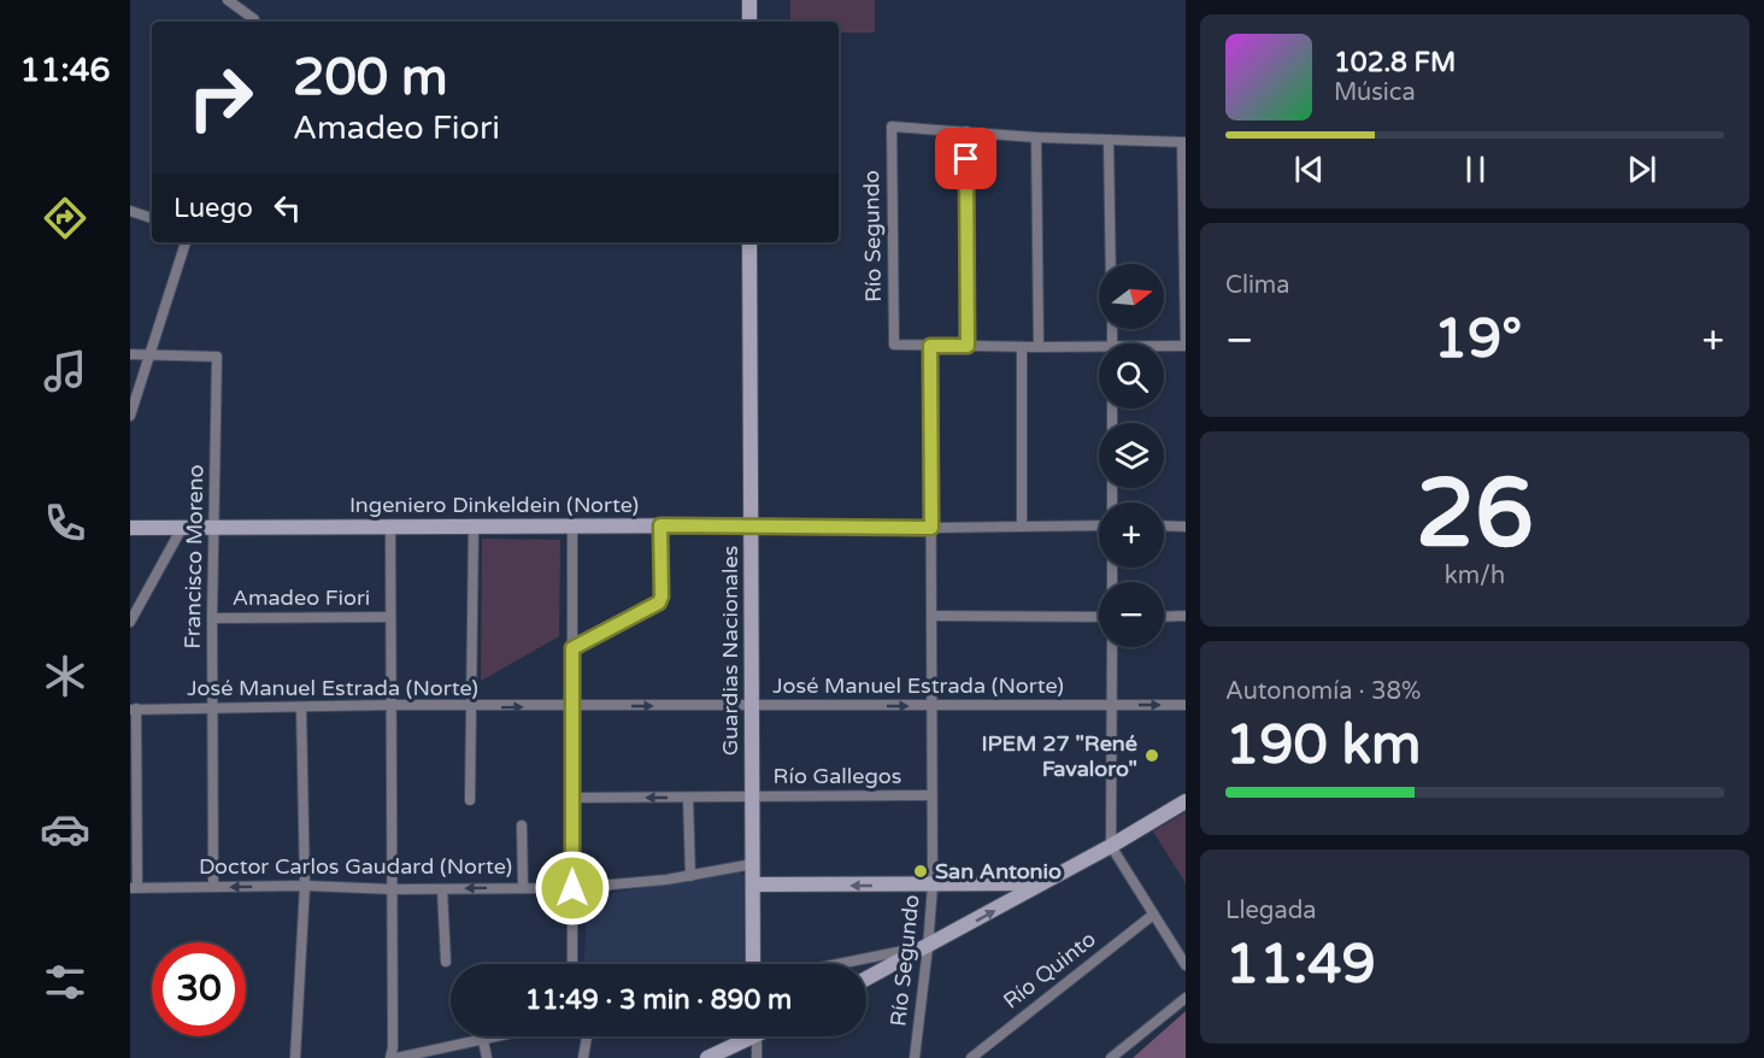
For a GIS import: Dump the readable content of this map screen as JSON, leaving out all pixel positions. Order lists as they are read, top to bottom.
{
  "streets": {
    "main road": ["Ingeniero Dinkeldein (Norte)", "Guardias Nacionales"],
    "street": [
      "Río Segundo",
      "Francisco Moreno",
      "Amadeo Fiori",
      "José Manuel Estrada (Norte)",
      "Río Gallegos",
      "Doctor Carlos Gaudard (Norte)",
      "Río Quinto"
    ]
  },
  "crossings": [
    ["Río Segundo", "Ingeniero Dinkeldein (Norte)"],
    ["Río Segundo", "José Manuel Estrada (Norte)"],
    ["Río Segundo", "Río Gallegos"],
    ["Ingeniero Dinkeldein (Norte)", "Francisco Moreno"],
    ["Ingeniero Dinkeldein (Norte)", "Guardias Nacionales"],
    ["Francisco Moreno", "Amadeo Fiori"],
    ["Francisco Moreno", "José Manuel Estrada (Norte)"],
    ["Francisco Moreno", "Doctor Carlos Gaudard (Norte)"],
    ["Guardias Nacionales", "José Manuel Estrada (Norte)"],
    ["Guardias Nacionales", "Río Gallegos"],
    ["Guardias Nacionales", "Doctor Carlos Gaudard (Norte)"]
  ],
  "one_way": ["José Manuel Estrada (Norte)"],
  "places": ["IPEM 27 \"René Favaloro\"", "San Antonio"],
  "north": "right",
  "page": {
    "tabs": "11:46",
    "turn": ["200 m", "Amadeo Fiori"],
    "song": ["102.8 FM", "Música"],
    "then": "Luego",
    "tile": [
      "Clima",
      ["26", "km/h"],
      ["Autonomía · 38%", "190 km"],
      ["Llegada", "11:49"]
    ],
    "map_buttons": ["+", "−"],
    "heat": ["−", "19°", "+"],
    "limit": "30",
    "trip": "11:49 · 3 min · 890 m"
  }
}
